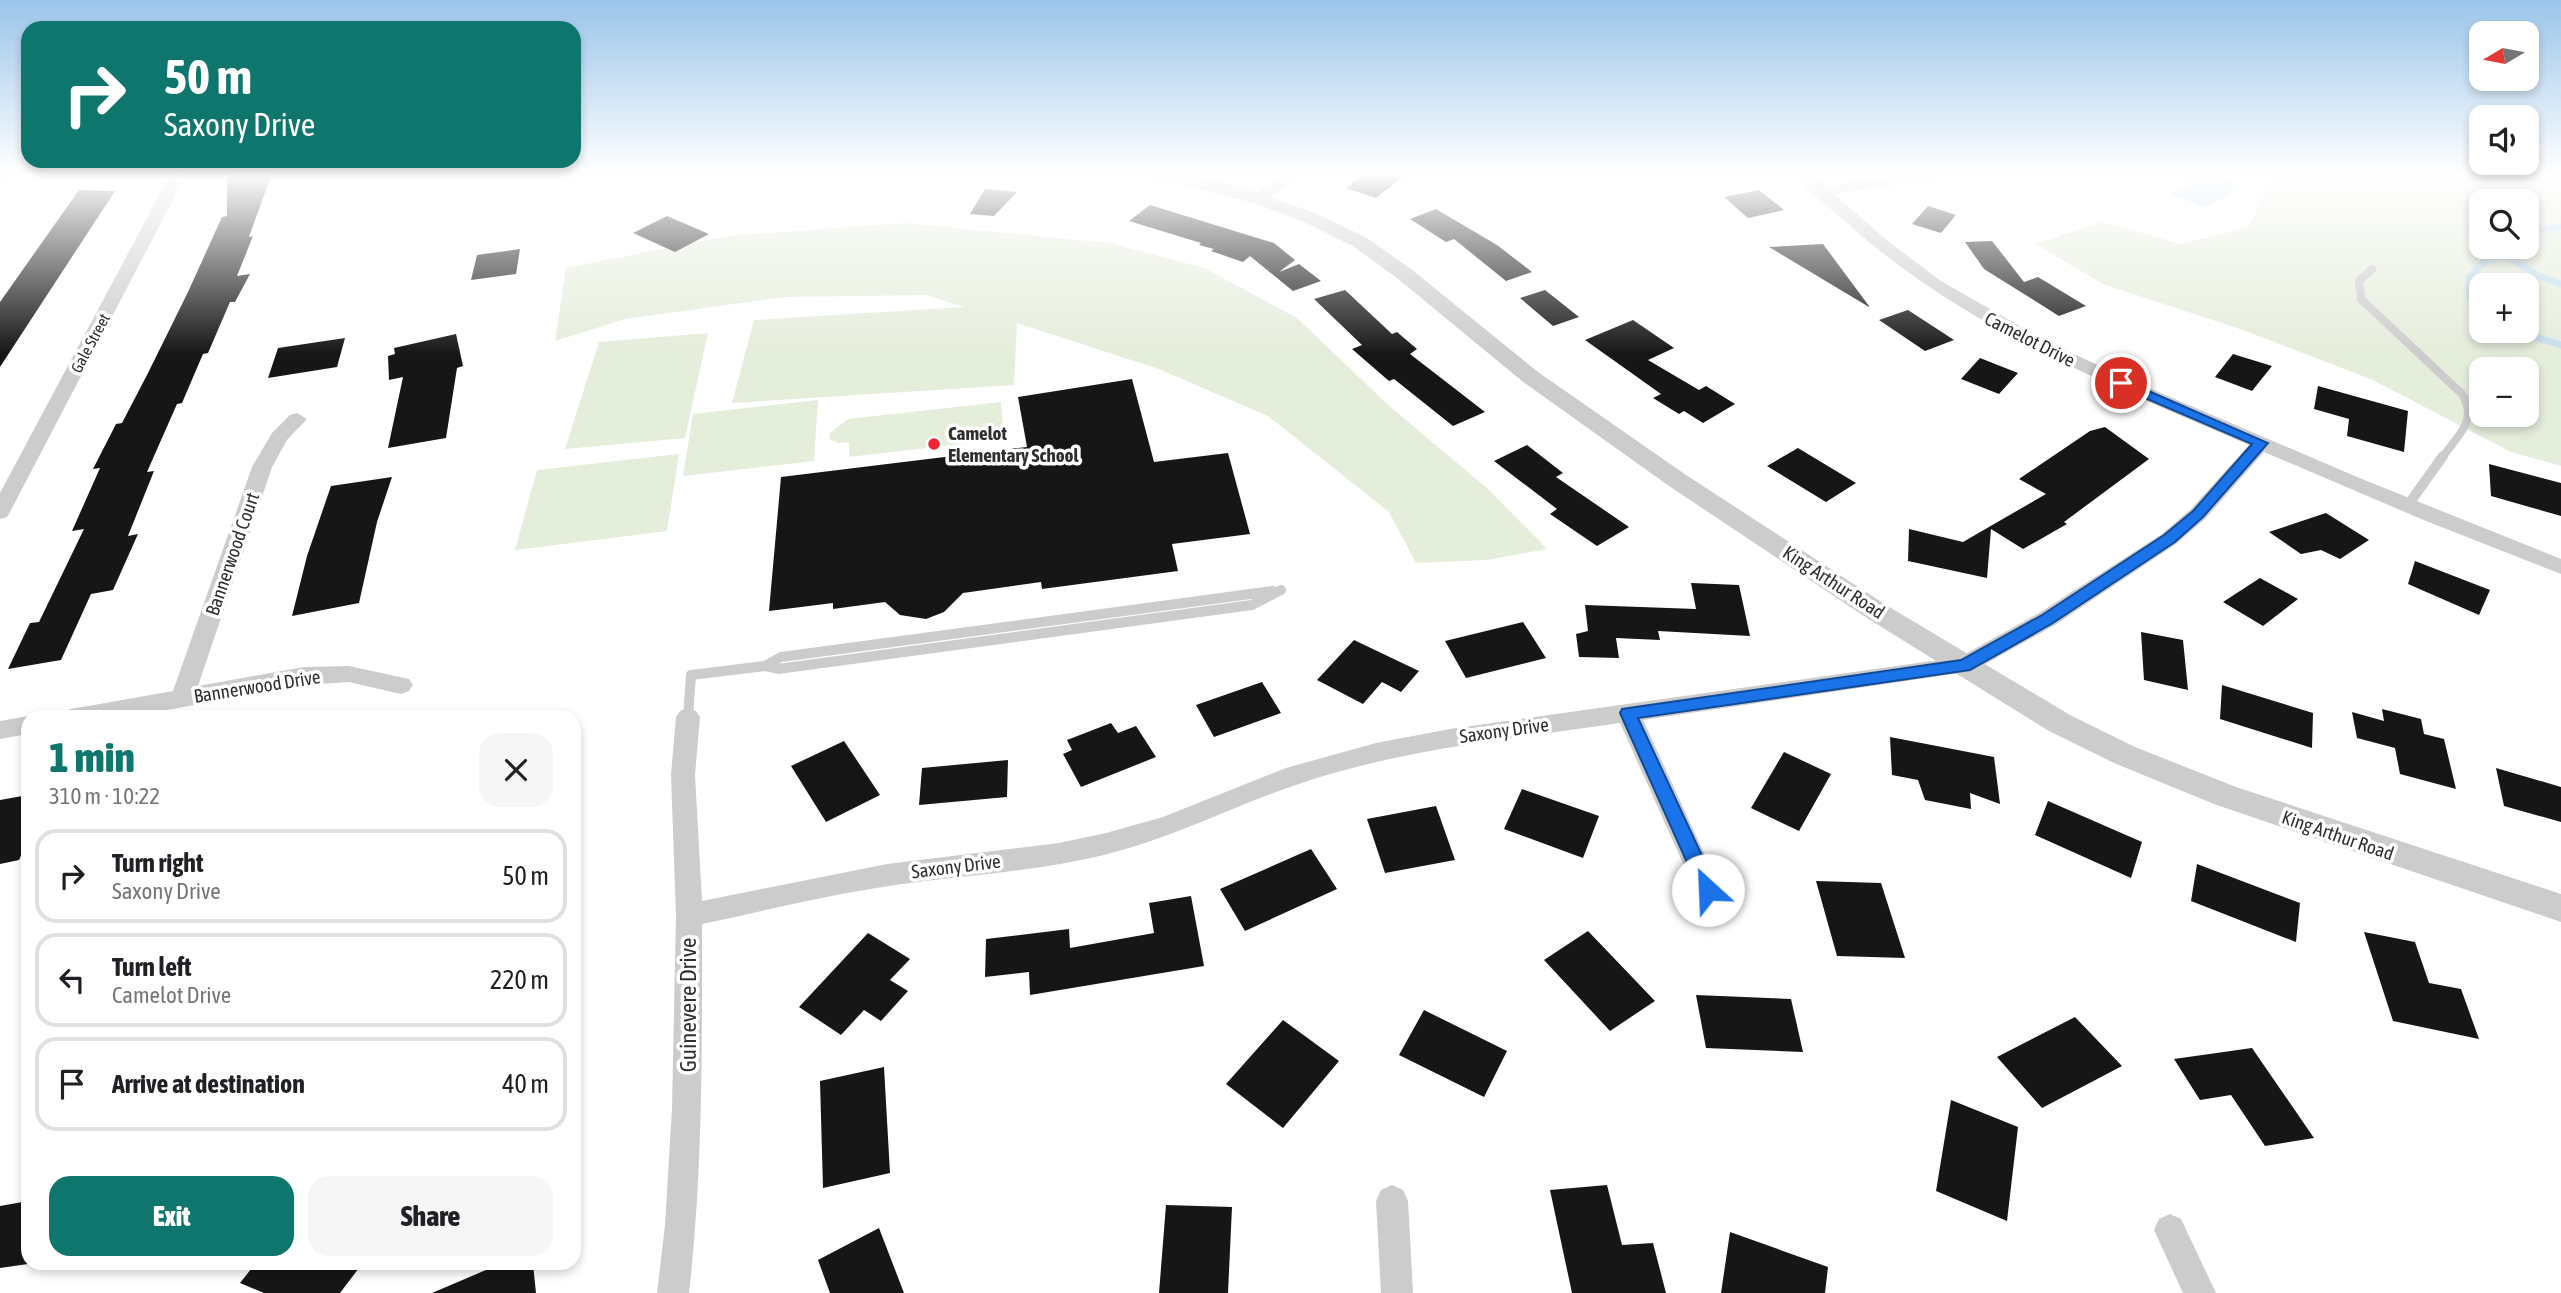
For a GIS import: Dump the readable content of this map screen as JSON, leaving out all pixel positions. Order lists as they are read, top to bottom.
{
  "streets": {
    "street": [
      "Camelot Drive",
      "Gale Street",
      "Bannerwood Court",
      "King Arthur Road",
      "Bannerwood Drive",
      "Saxony Drive",
      "Guinevere Drive"
    ]
  },
  "crossings": [
    ["Camelot Drive", "Saxony Drive"],
    ["Bannerwood Court", "Bannerwood Drive"],
    ["King Arthur Road", "Saxony Drive"],
    ["Saxony Drive", "Guinevere Drive"]
  ],
  "places": ["Camelot Elementary School"],
  "north": "left",
  "page": {
    "map_buttons": ["+", "−"],
    "turn": ["50 m", "Saxony Drive"],
    "heading": ["1 min", "310 m · 10:22"],
    "list": [
      {
        "name": "Turn right",
        "note": "Saxony Drive",
        "value": "50 m"
      },
      {
        "name": "Turn left",
        "note": "Camelot Drive",
        "value": "220 m"
      },
      {
        "name": "Arrive at destination",
        "value": "40 m"
      }
    ],
    "buttons": ["Exit", "Share"]
  }
}
